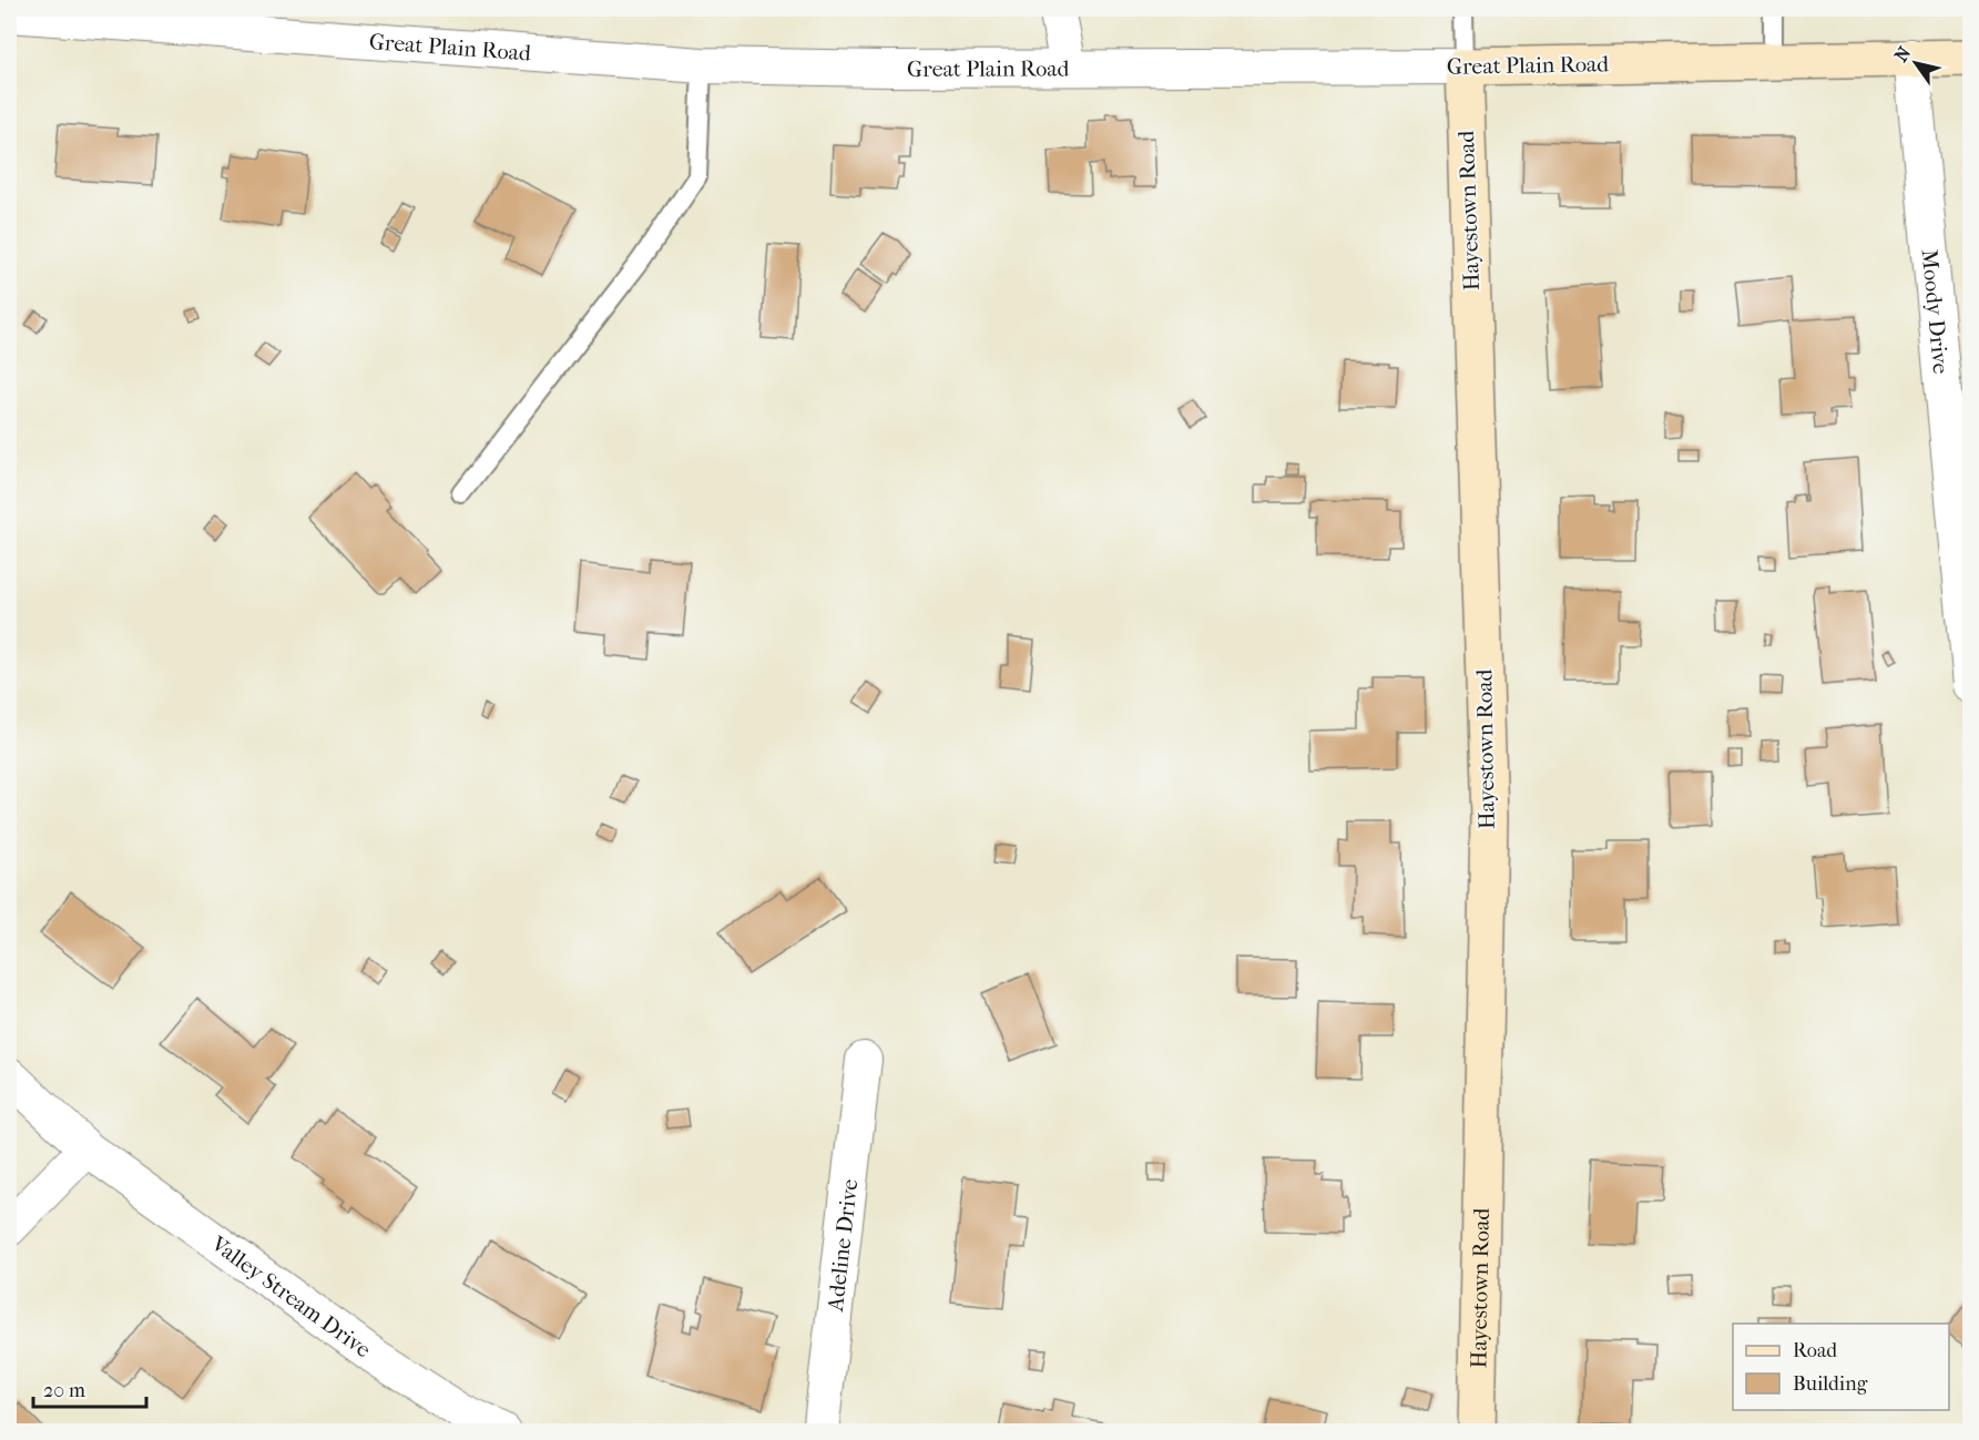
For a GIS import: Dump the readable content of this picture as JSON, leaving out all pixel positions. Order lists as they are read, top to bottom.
{
  "streets": {
    "street": [
      "Great Plain Road",
      "Hayestown Road",
      "Moody Drive",
      "Adeline Drive",
      "Valley Stream Drive"
    ]
  },
  "crossings": [
    ["Great Plain Road", "Hayestown Road"],
    ["Great Plain Road", "Moody Drive"]
  ],
  "legend": ["Road", "Building"],
  "scale_bar": "20 m",
  "north": "top left"
}
